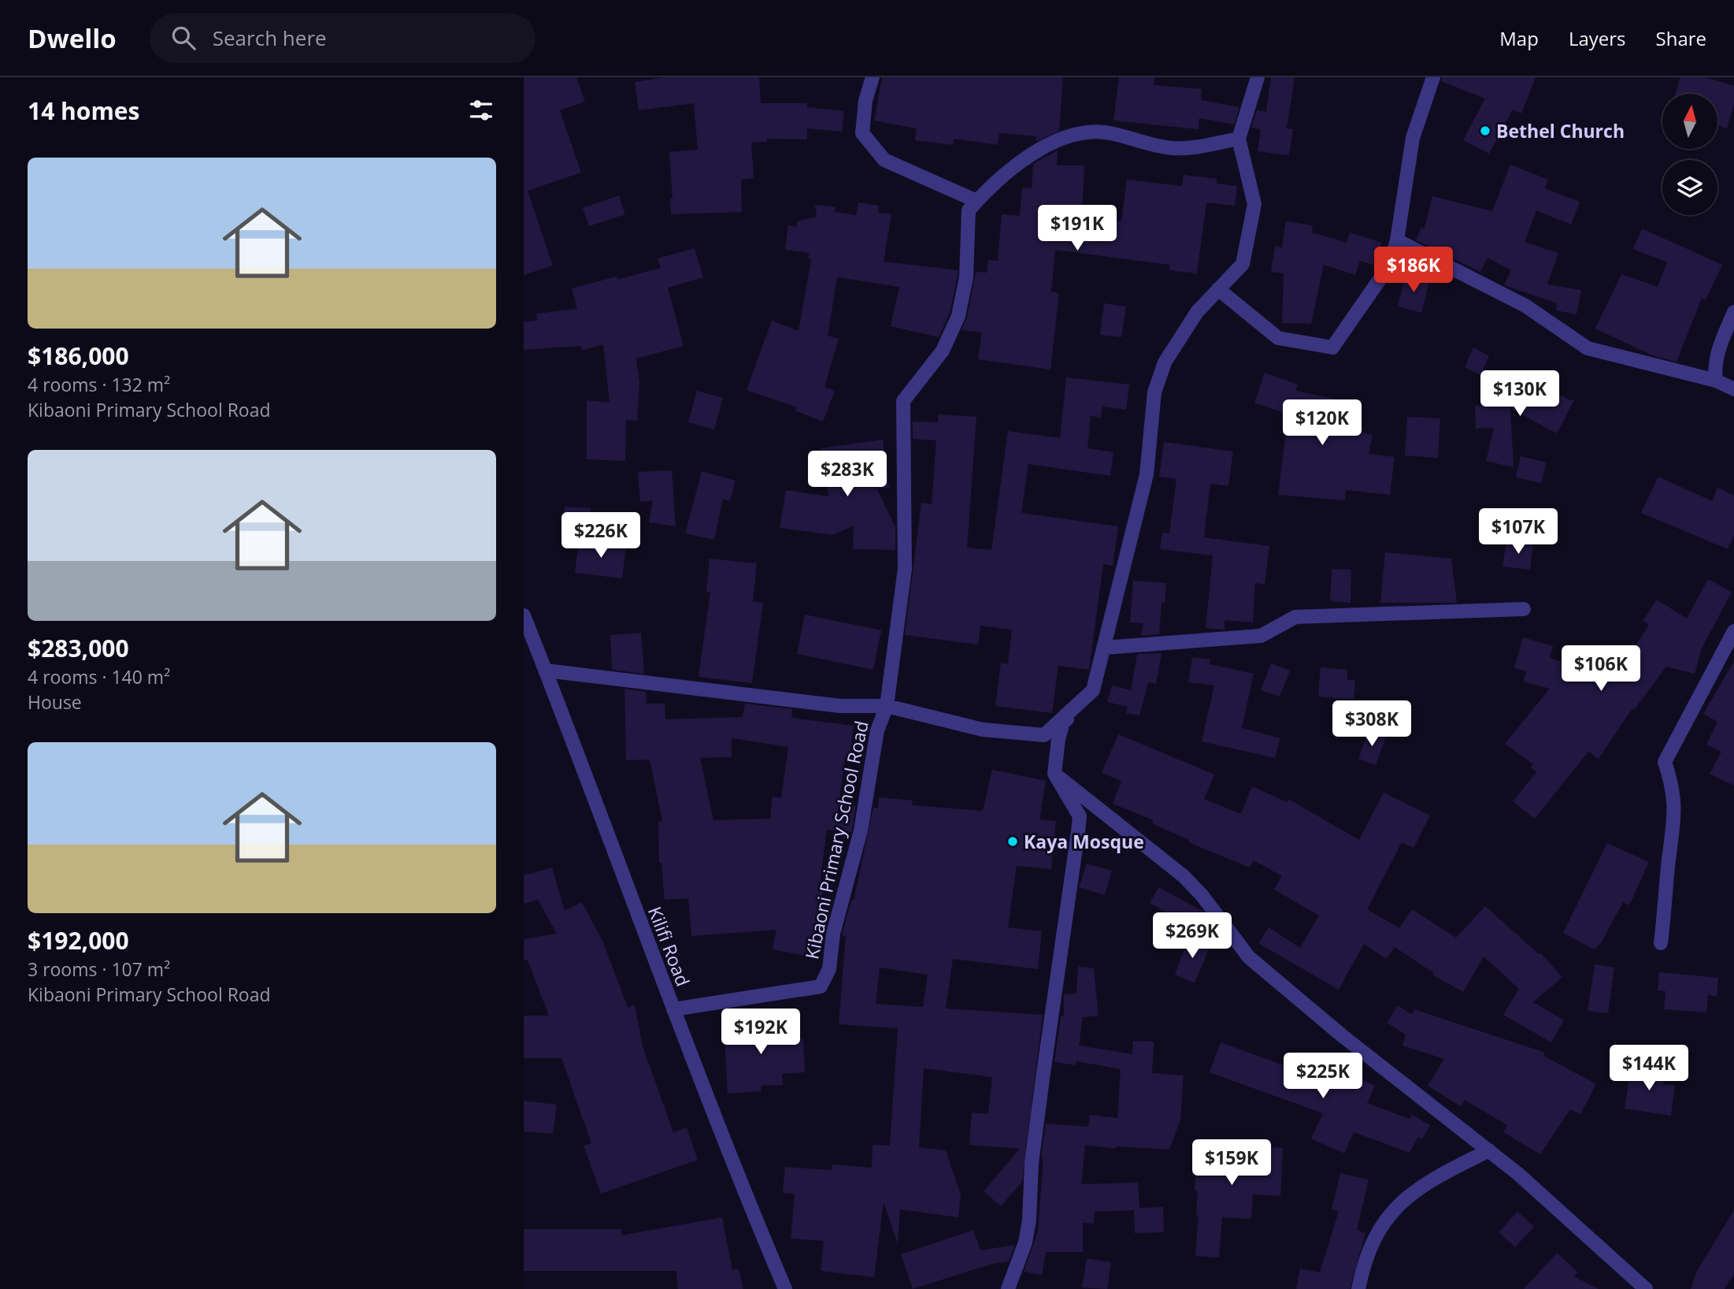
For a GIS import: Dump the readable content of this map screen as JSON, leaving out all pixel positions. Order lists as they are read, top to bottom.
{
  "streets": {
    "street": ["Kibaoni Primary School Road", "Kilifi Road"]
  },
  "crossings": [
    ["Kibaoni Primary School Road", "Kilifi Road"]
  ],
  "places": ["Bethel Church", "Kaya Mosque"],
  "north": "top",
  "page": {
    "header": "Dwello",
    "search": "Search here",
    "nav": ["Map", "Layers", "Share"],
    "heading": "14 homes",
    "list": [
      {
        "name": "$186,000",
        "note": "4 rooms · 132 m² · Kibaoni Primary School Road"
      },
      {
        "name": "$283,000",
        "note": "4 rooms · 140 m² · House"
      },
      {
        "name": "$192,000",
        "note": "3 rooms · 107 m² · Kibaoni Primary School Road"
      }
    ],
    "price": [
      "$191K",
      "$186K",
      "$130K",
      "$120K",
      "$283K",
      "$107K",
      "$226K",
      "$106K",
      "$308K",
      "$269K",
      "$192K",
      "$144K",
      "$225K",
      "$159K"
    ]
  }
}
